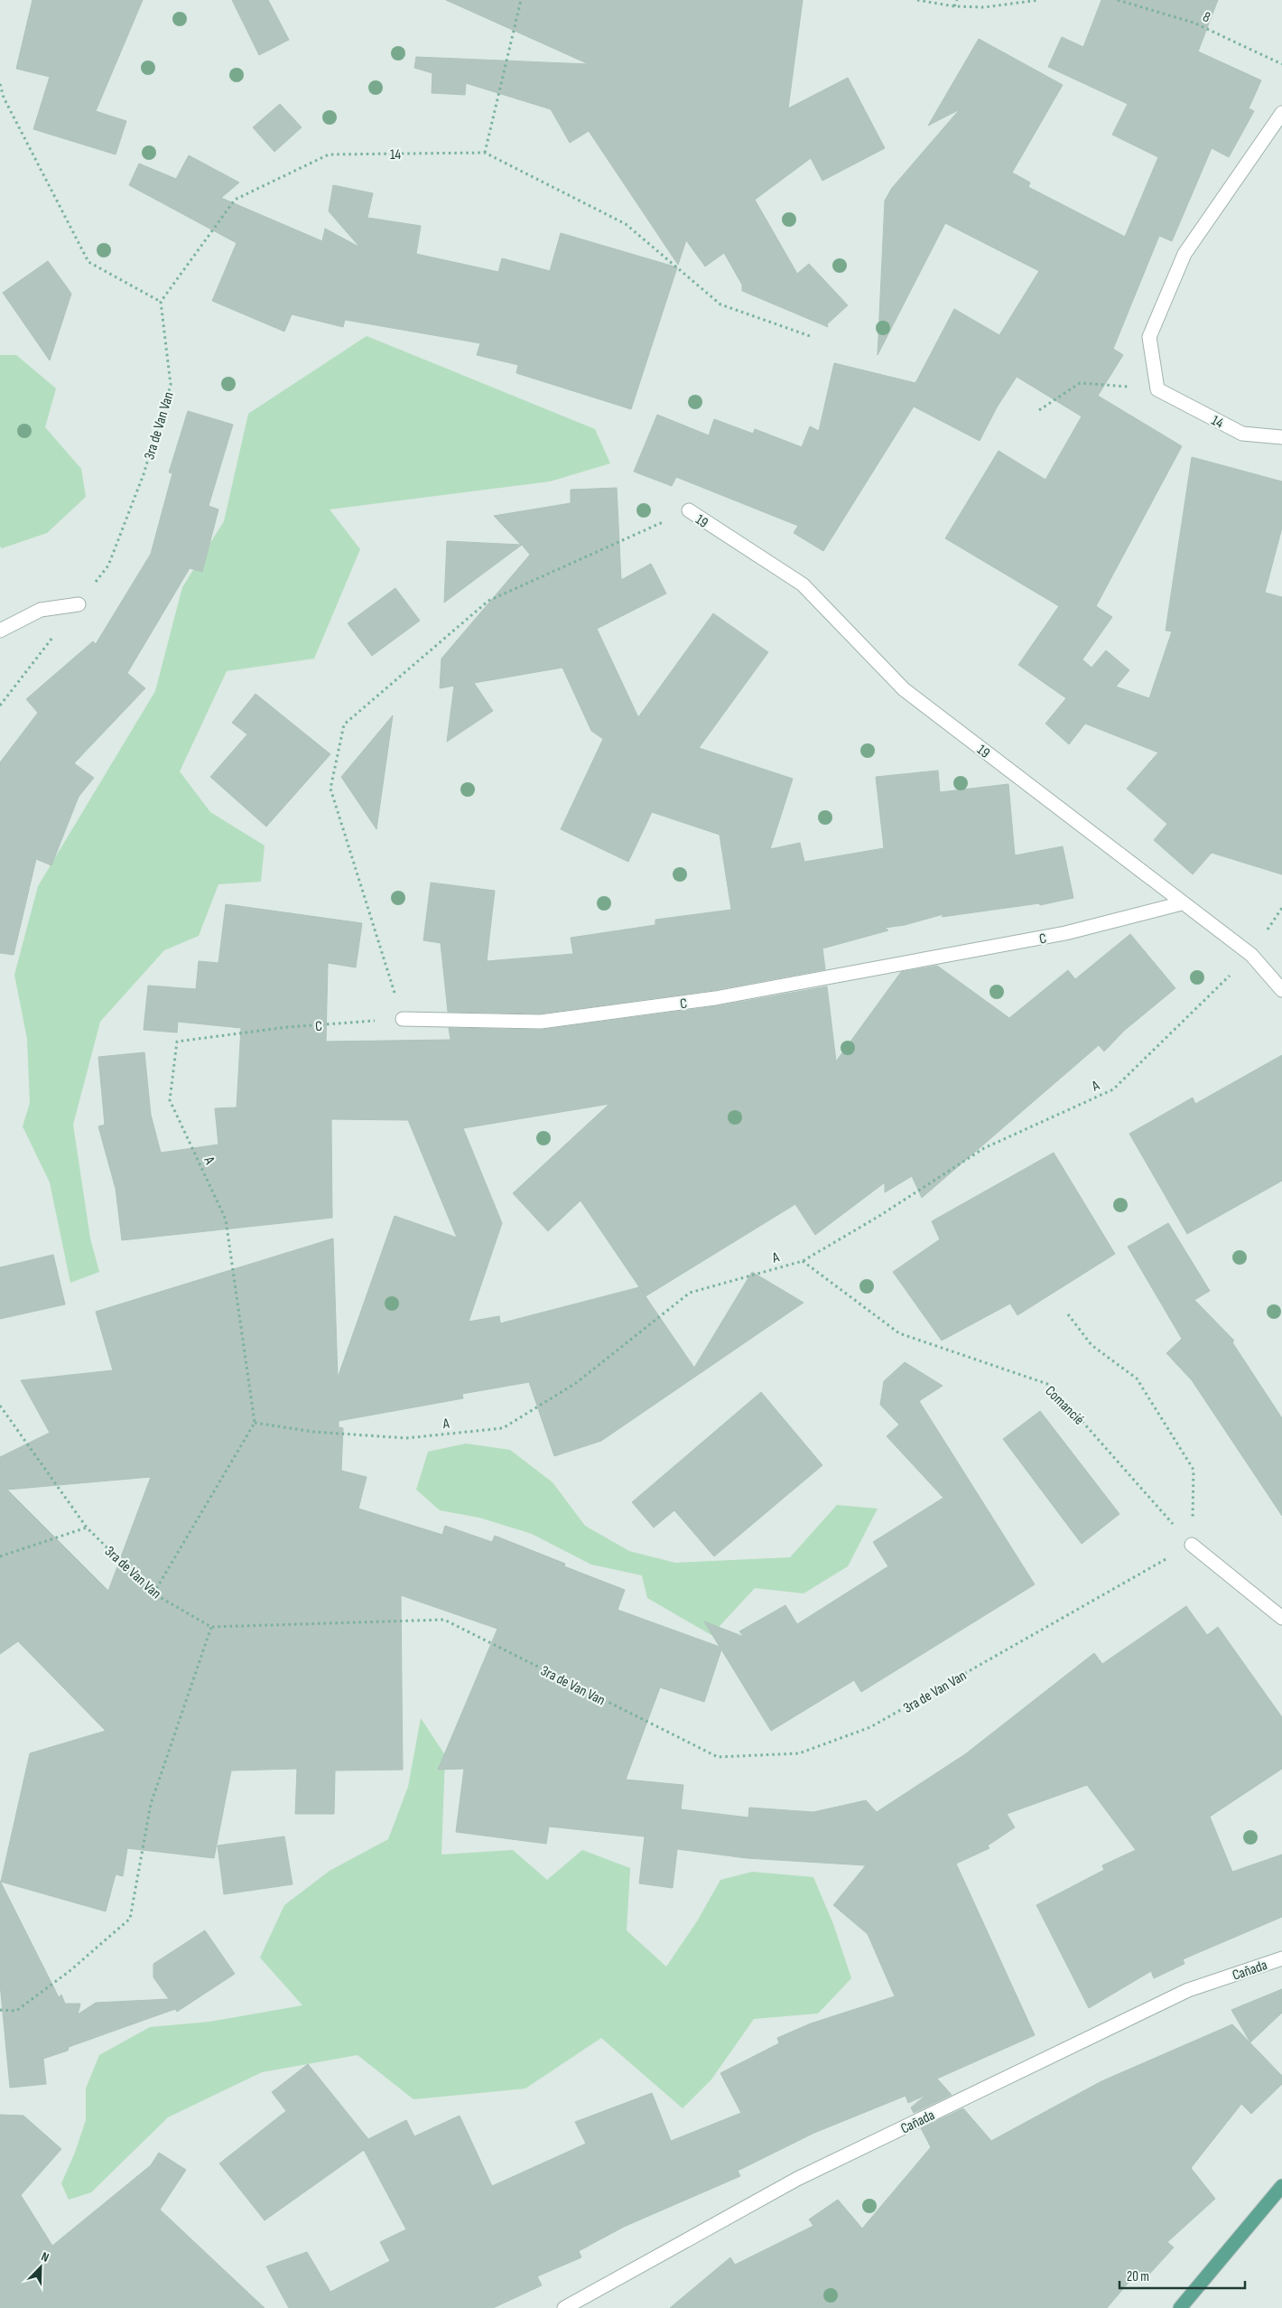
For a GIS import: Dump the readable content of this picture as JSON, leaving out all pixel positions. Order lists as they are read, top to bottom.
{
  "streets": {
    "street": [
      "14",
      "19",
      "C",
      "Cañada"
    ],
    "path": [
      "8",
      "3ra de Van Van",
      "A",
      "Comancié"
    ]
  },
  "crossings": [
    ["14", "3ra de Van Van"],
    ["3ra de Van Van", "Comancié"],
    ["19", "C"],
    ["19", "A"],
    ["C", "A"],
    ["A", "Comancié"]
  ],
  "scale_bar": "20 m",
  "north": "top right"
}
